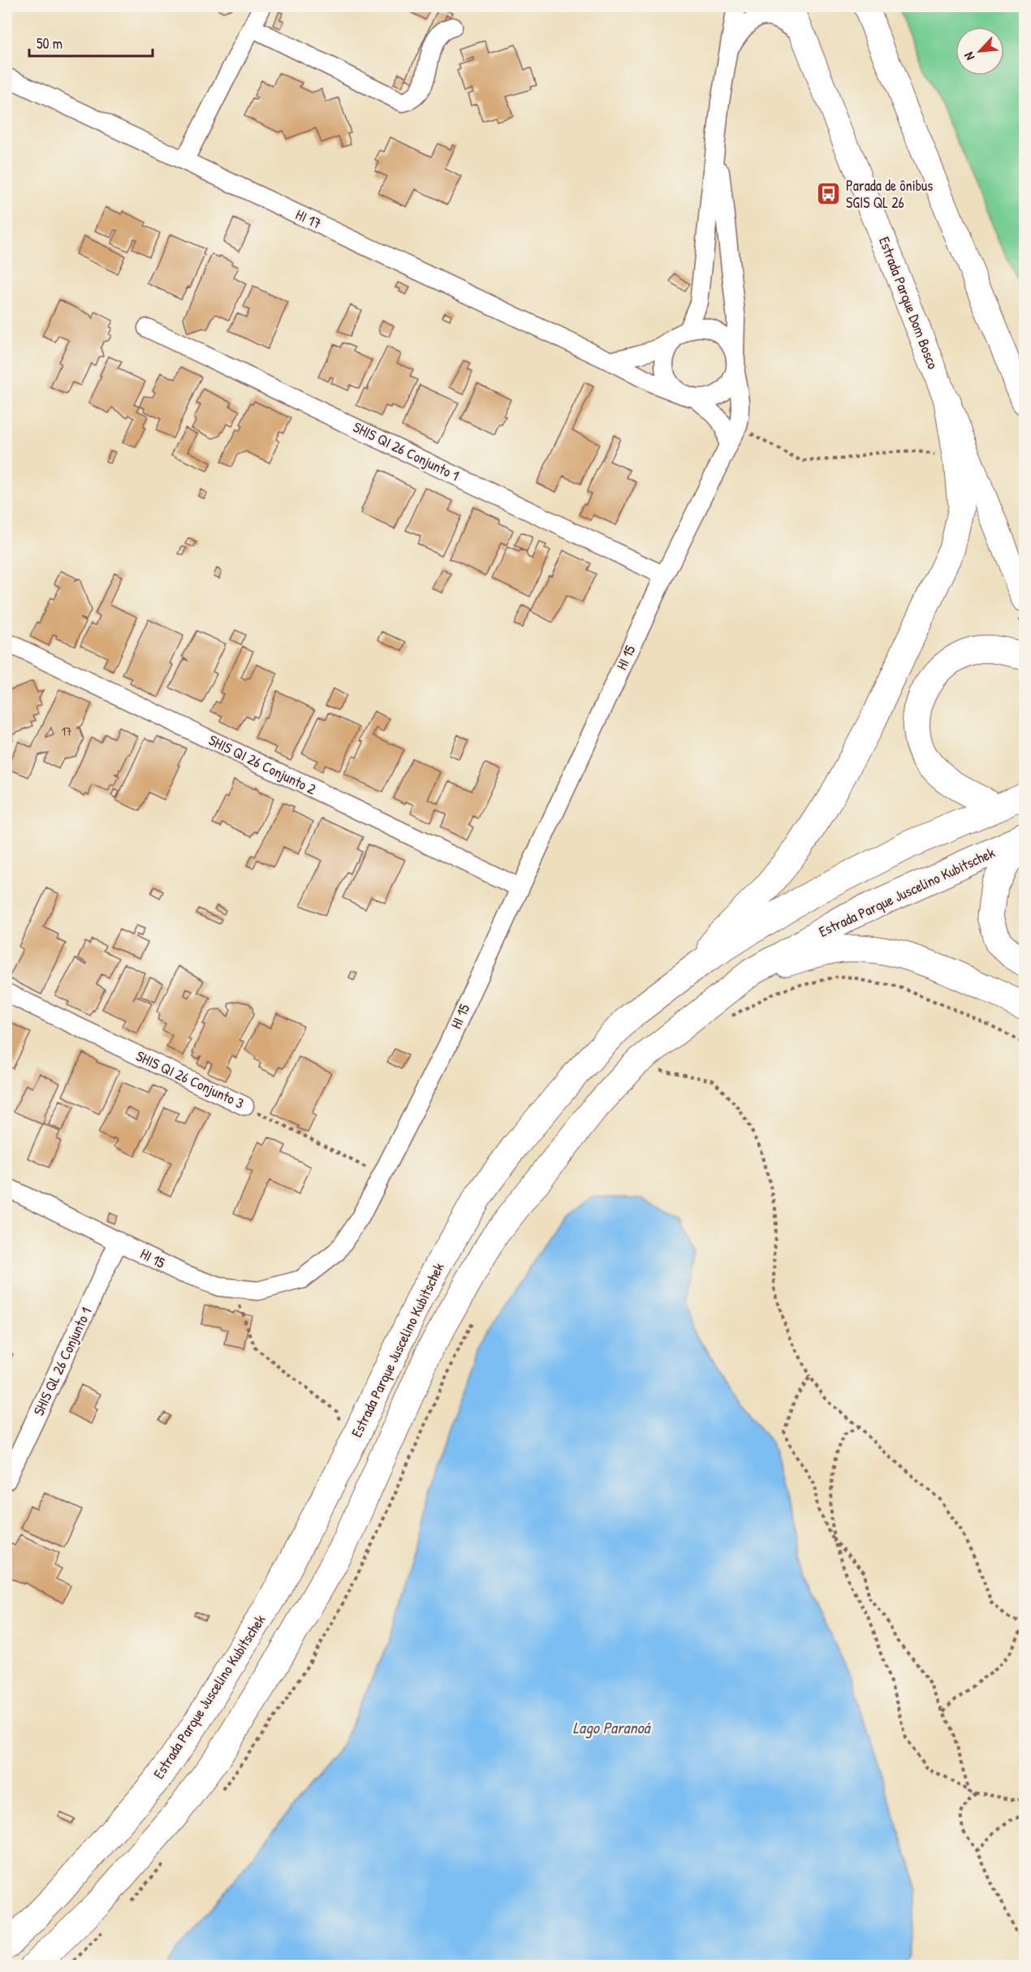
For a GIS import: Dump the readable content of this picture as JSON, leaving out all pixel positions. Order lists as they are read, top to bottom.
{
  "streets": {
    "highway": ["Estrada Parque Juscelino Kubitschek"],
    "main road": ["Estrada Parque Dom Bosco"],
    "street": [
      "HI 17",
      "SHIS QI 26 Conjunto 1",
      "HI 15",
      "SHIS QI 26 Conjunto 2",
      "SHIS QI 26 Conjunto 3",
      "SHIS QL 26 Conjunto 1"
    ]
  },
  "crossings": [
    ["HI 17", "HI 15"],
    ["SHIS QI 26 Conjunto 1", "HI 15"],
    ["HI 15", "SHIS QI 26 Conjunto 2"],
    ["HI 15", "SHIS QL 26 Conjunto 1"]
  ],
  "water": ["Lago Paranoá"],
  "places": {
    "bus stop": ["Parada de ônibus SGIS QL 26"]
  },
  "house_numbers": ["17"],
  "scale_bar": "50 m",
  "north": "bottom left"
}
